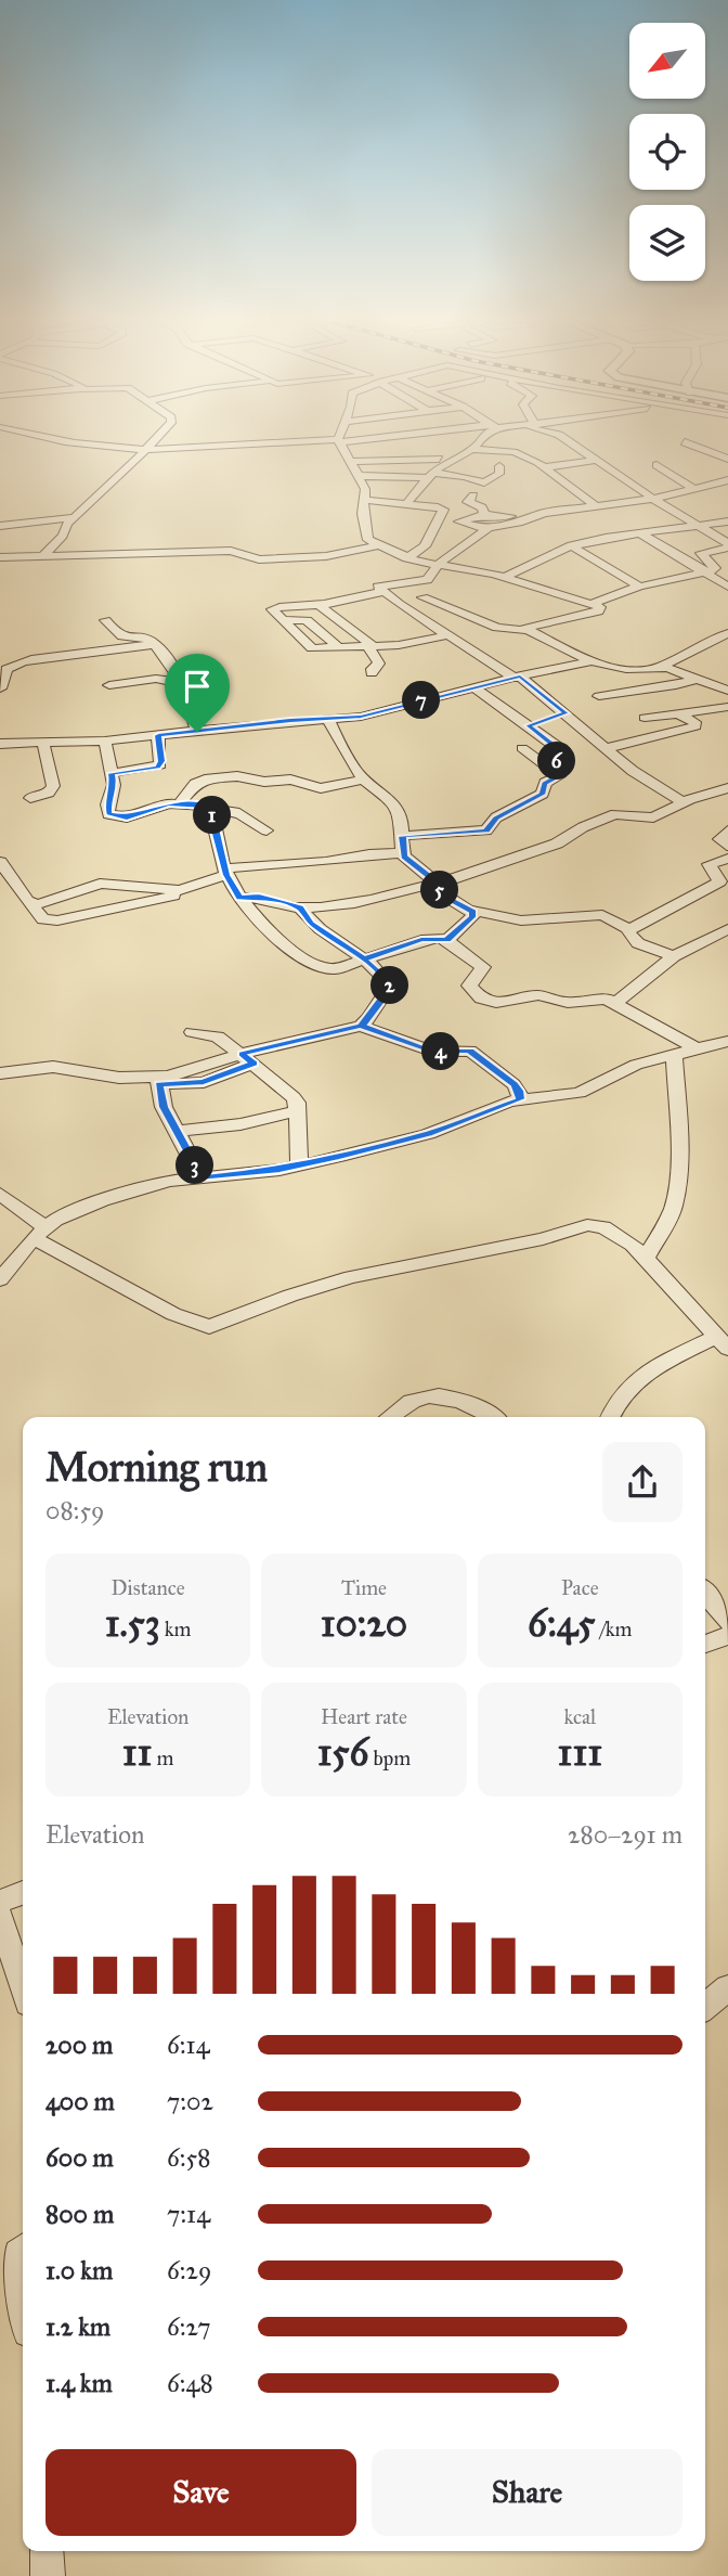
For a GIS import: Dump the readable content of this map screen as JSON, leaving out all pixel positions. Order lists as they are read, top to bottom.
{
  "north": "bottom left",
  "page": {
    "pins": [
      "7",
      "6",
      "1",
      "5",
      "2",
      "4",
      "3"
    ],
    "heading": ["Morning run", "08:59"],
    "stats": [
      ["Distance", "1.53 km"],
      ["Time", "10:20"],
      ["Pace", "6:45 /km"],
      ["Elevation", "11 m"],
      ["Heart rate", "156 bpm"],
      ["kcal", "111"]
    ],
    "chart": ["Elevation", "280–291 m"],
    "list": [
      {
        "name": "200 m",
        "note": "6:14"
      },
      {
        "name": "400 m",
        "note": "7:02"
      },
      {
        "name": "600 m",
        "note": "6:58"
      },
      {
        "name": "800 m",
        "note": "7:14"
      },
      {
        "name": "1.0 km",
        "note": "6:29"
      },
      {
        "name": "1.2 km",
        "note": "6:27"
      },
      {
        "name": "1.4 km",
        "note": "6:48"
      }
    ],
    "buttons": ["Save", "Share"]
  }
}
